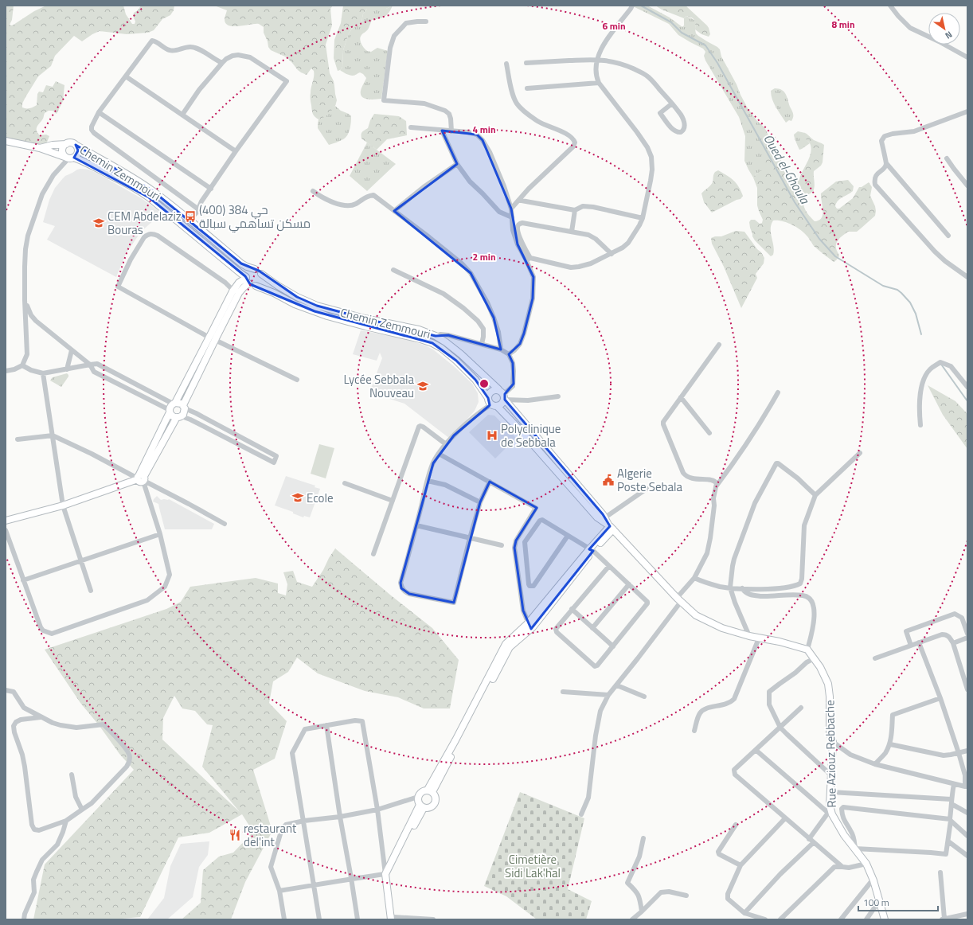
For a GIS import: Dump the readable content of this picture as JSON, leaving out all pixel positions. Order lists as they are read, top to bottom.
{
  "streets": {
    "street": ["Chemin Zemmouri", "Rue Aziouz Rebbache"]
  },
  "water": ["Oued el-Ghoula"],
  "parks": ["Cimetière Sidi Lak'hal"],
  "places": {
    "bus stop": ["حي 384 (400) مسكن تساهمي سبالة"],
    "school or university": ["CEM Abdelaziz Bouras", "Lycée Sebbala Nouveau", "Ecole"],
    "hospital": ["Polyclinique de Sebbala"],
    "public building": ["Algerie Poste Sebala"],
    "restaurant": ["restaurant del'int"]
  },
  "scale_bar": "100 m",
  "north": "bottom right",
  "rings": [
    "8 min",
    "6 min",
    "4 min",
    "2 min"
  ]
}
